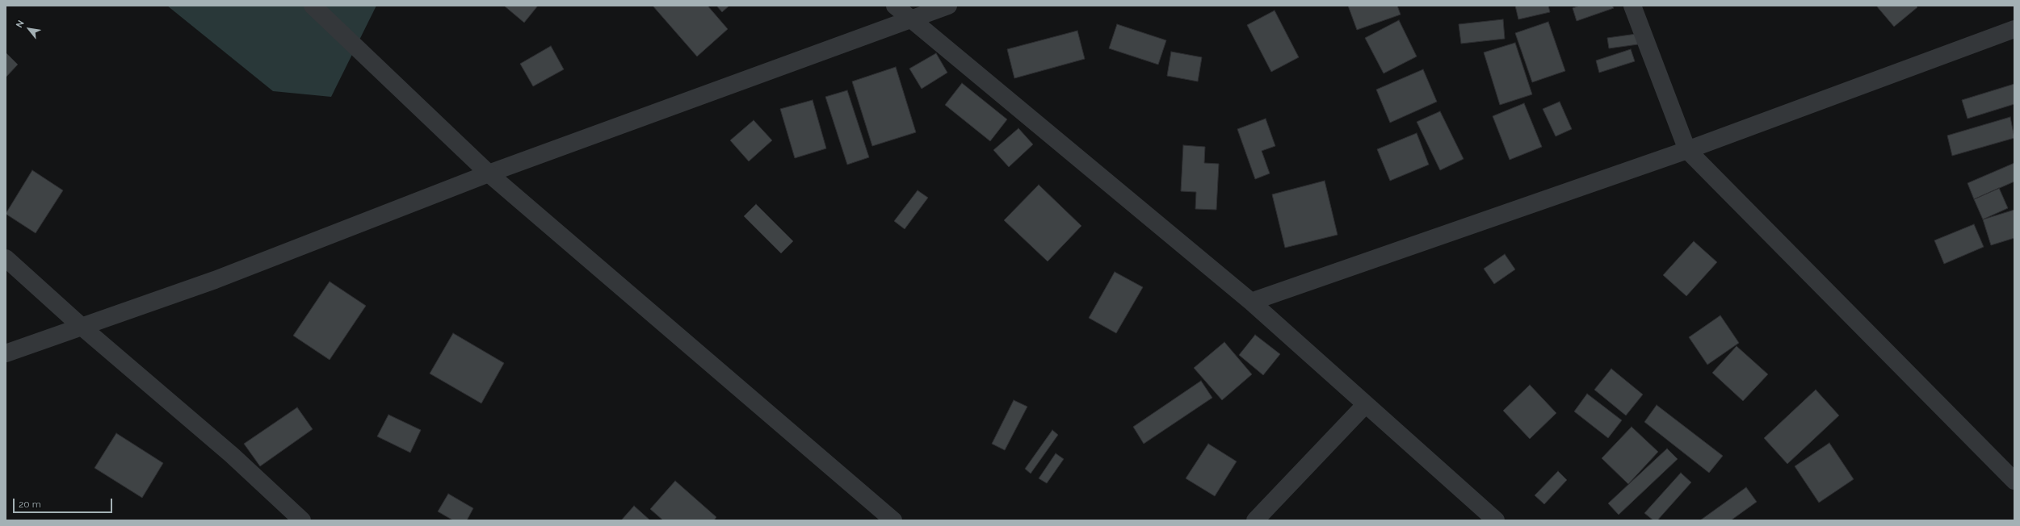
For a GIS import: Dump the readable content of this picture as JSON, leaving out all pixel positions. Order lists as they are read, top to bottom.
{
  "scale_bar": "20 m",
  "north": "top left"
}
